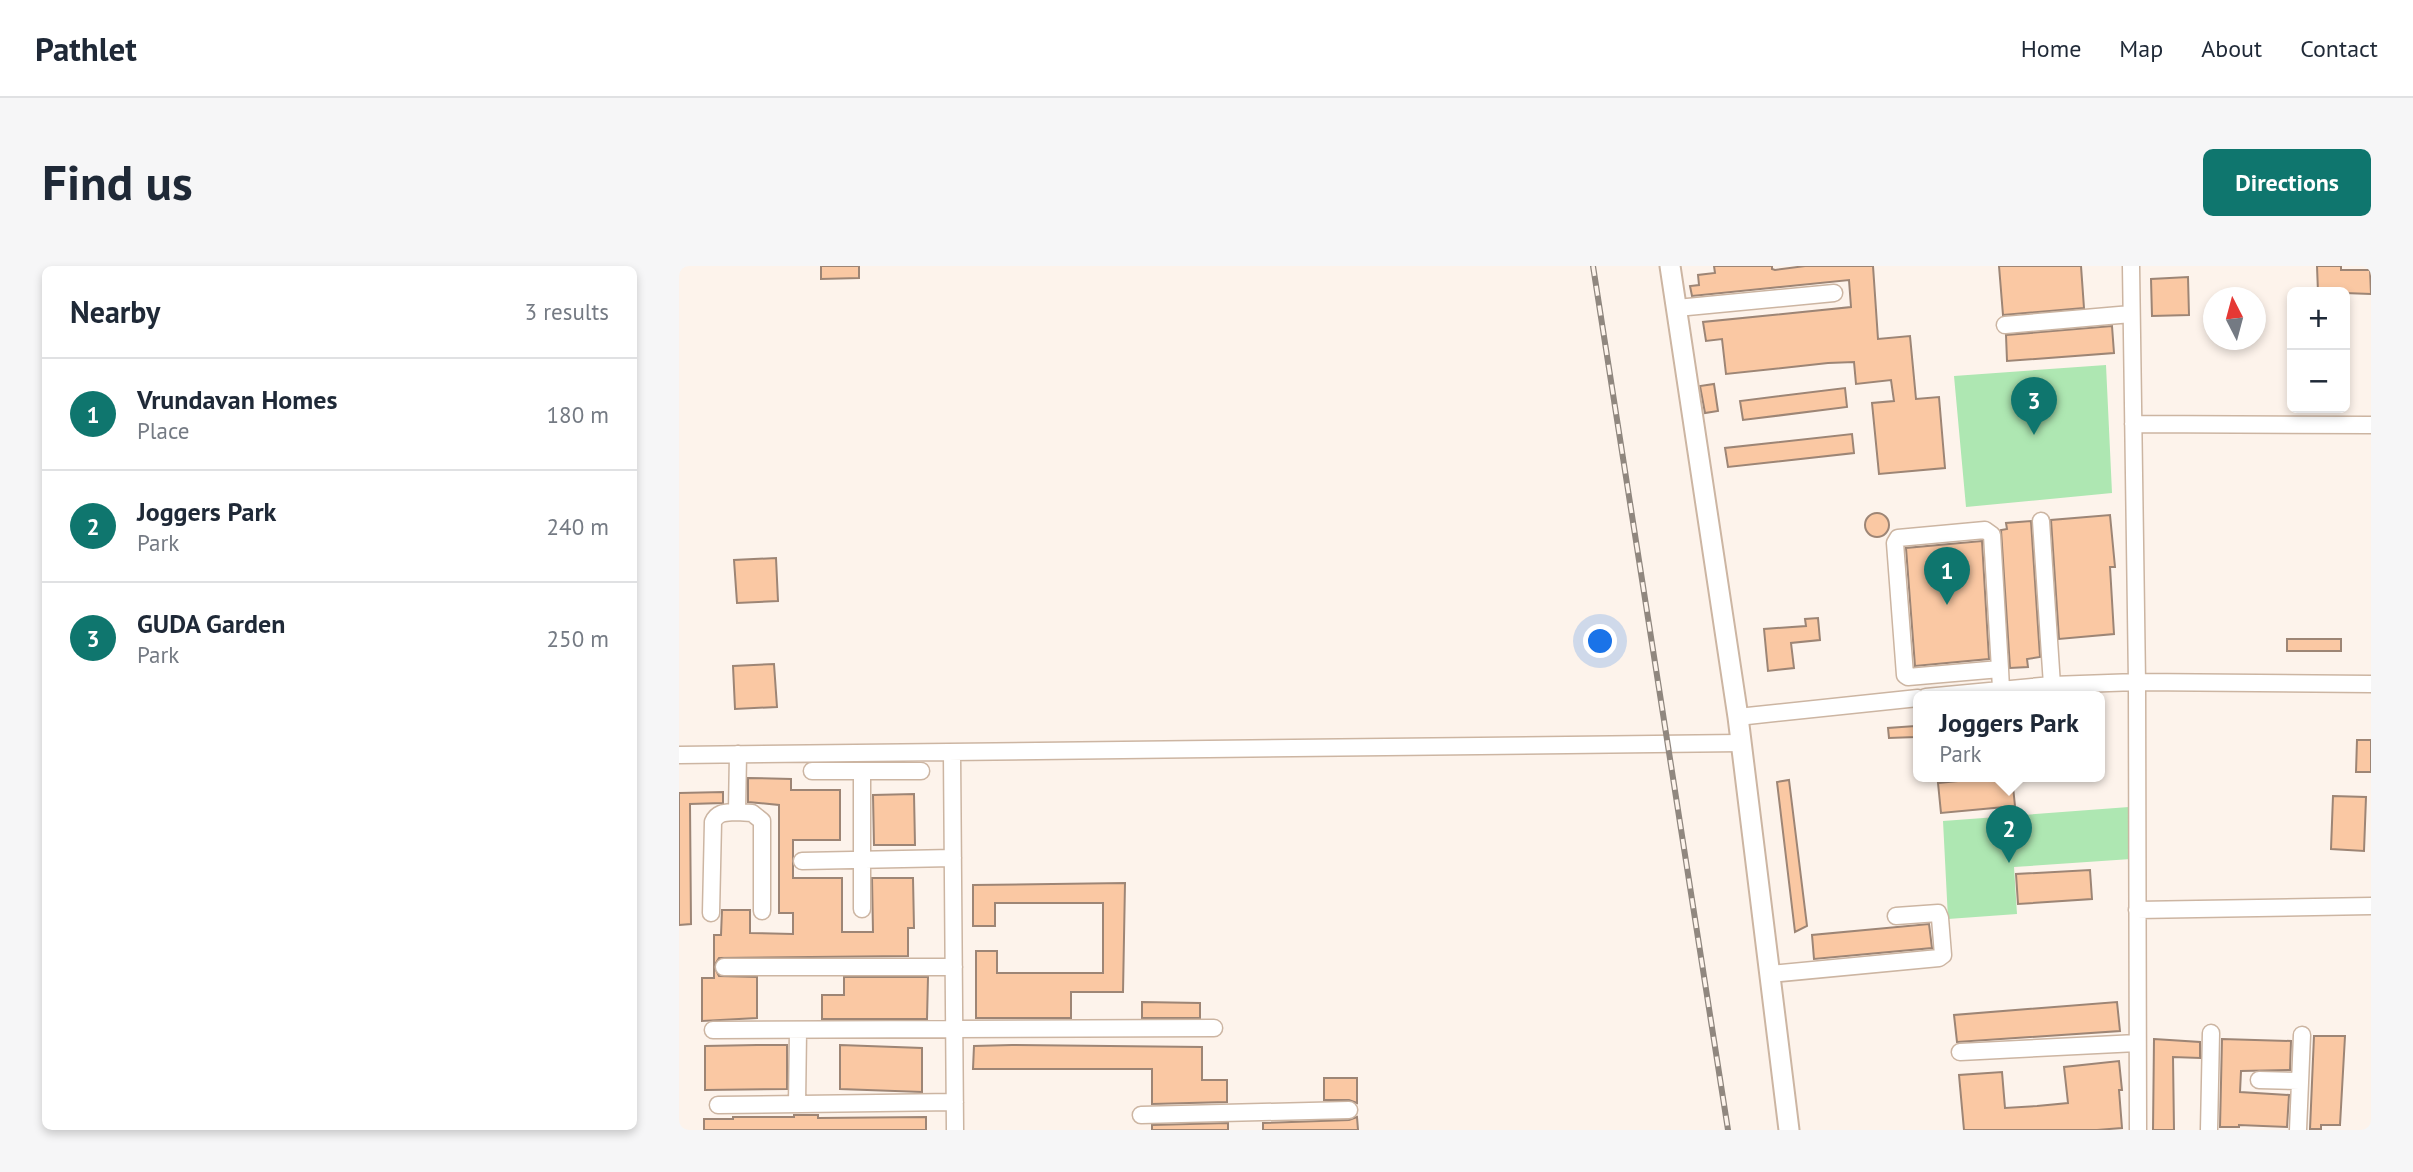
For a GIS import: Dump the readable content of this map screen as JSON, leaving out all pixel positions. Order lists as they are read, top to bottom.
{
  "north": "top",
  "page": {
    "header": "Pathlet",
    "nav": [
      "Home",
      "Map",
      "About",
      "Contact"
    ],
    "buttons": "Directions",
    "title": "Find us",
    "heading": ["Nearby", "3 results"],
    "map_buttons": ["+", "−"],
    "list": [
      {
        "mark": "1",
        "name": "Vrundavan Homes",
        "note": "Place",
        "value": "180 m"
      },
      {
        "mark": "2",
        "name": "Joggers Park",
        "note": "Park",
        "value": "240 m"
      },
      {
        "mark": "3",
        "name": "GUDA Garden",
        "note": "Park",
        "value": "250 m"
      }
    ],
    "pins": ["3", "1", "2"],
    "popup": ["Joggers Park", "Park"]
  }
}
